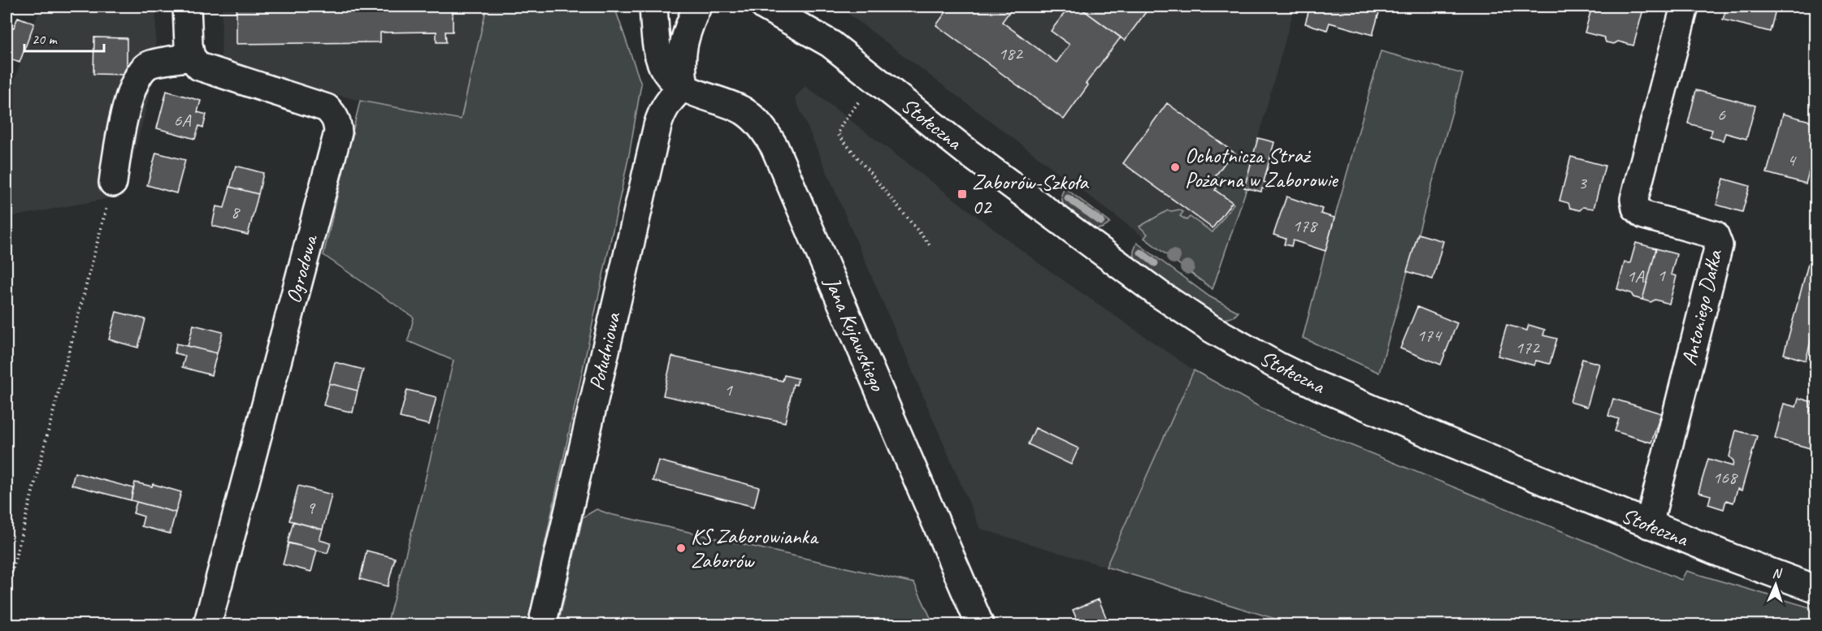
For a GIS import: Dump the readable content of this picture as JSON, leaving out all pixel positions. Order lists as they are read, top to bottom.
{
  "streets": {
    "main road": [
      "Stołeczna",
      "Ogrodowa",
      "Antoniego Dałka",
      "Jana Kujawskiego",
      "Południowa"
    ]
  },
  "crossings": [
    ["Stołeczna", "Antoniego Dałka"],
    ["Jana Kujawskiego", "Południowa"]
  ],
  "places": {
    "other": ["Ochotnicza Straż Pożarna w Zaborowie", "KS Zaborowianka Zaborów"],
    "transit": ["Zaborów-Szkoła 02"]
  },
  "house_numbers": [
    "182",
    "6",
    "6A",
    "4",
    "3",
    "8",
    "178",
    "1",
    "1A",
    "174",
    "172",
    "1",
    "168",
    "9"
  ],
  "scale_bar": "20 m",
  "north": "top"
}
